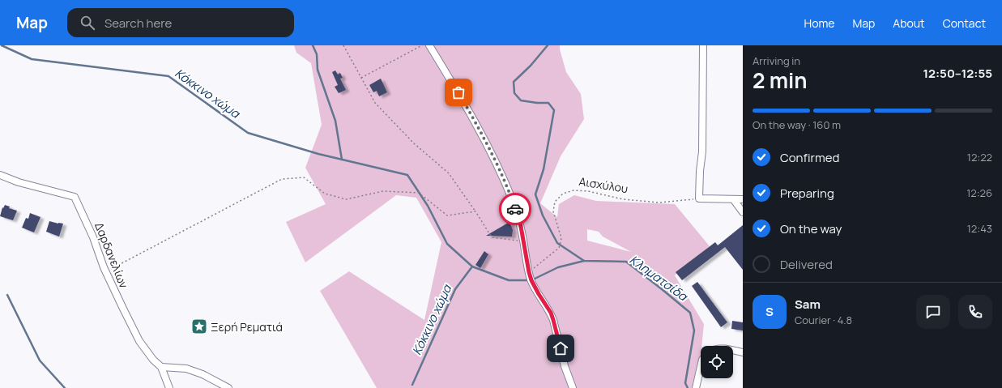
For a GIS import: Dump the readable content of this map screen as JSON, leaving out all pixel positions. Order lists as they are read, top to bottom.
{
  "streets": {
    "street": ["Δαρδανελίων"],
    "path": ["Αισχύλου"]
  },
  "water": ["Κόκκινο χώμα", "Κληματσίδα"],
  "places": {
    "place": ["Ξερή Ρεματιά"]
  },
  "page": {
    "header": "Map",
    "search": "Search here",
    "nav": [
      "Home",
      "Map",
      "About",
      "Contact"
    ],
    "heading": ["2 min", "Arriving in", "12:50–12:55"],
    "panel": ["Sam", "Courier · 4.8"],
    "bar": "On the way · 160 m",
    "list": [
      ["Confirmed", "12:22"],
      ["Preparing", "12:26"],
      ["On the way", "12:43"],
      "Delivered"
    ],
    "round": "S"
  }
}
